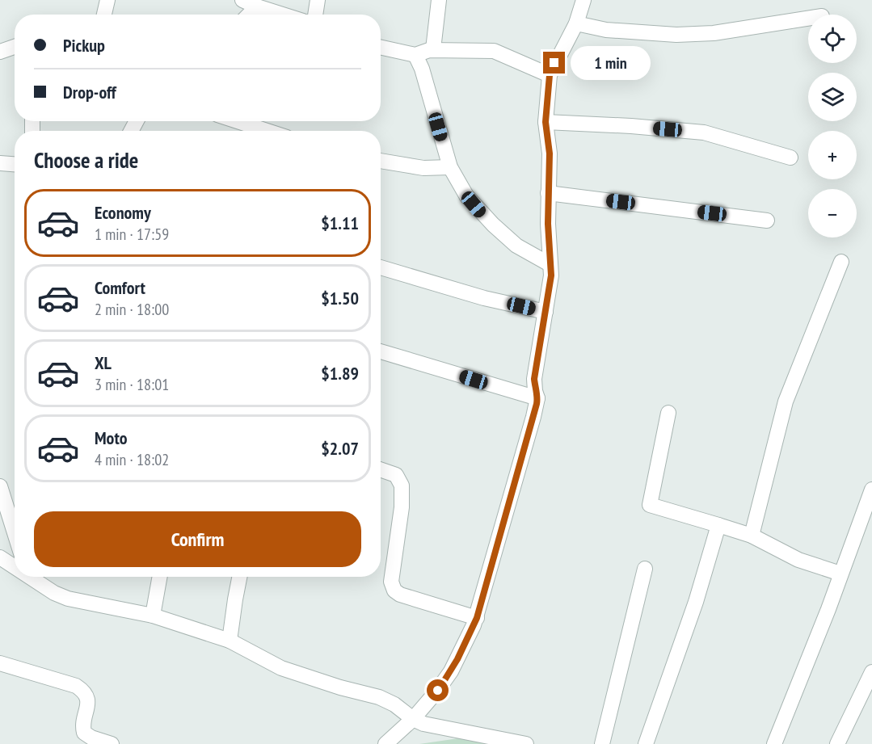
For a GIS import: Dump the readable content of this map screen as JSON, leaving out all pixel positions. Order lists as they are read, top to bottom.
{
  "page": {
    "map_buttons": ["+", "−"],
    "banner": ["Pickup", "Drop-off"],
    "bubble": "1 min",
    "heading": "Choose a ride",
    "list": [
      {
        "name": "Economy",
        "note": "1 min · 17:59",
        "value": "$1.11"
      },
      {
        "name": "Comfort",
        "note": "2 min · 18:00",
        "value": "$1.50"
      },
      {
        "name": "XL",
        "note": "3 min · 18:01",
        "value": "$1.89"
      },
      {
        "name": "Moto",
        "note": "4 min · 18:02",
        "value": "$2.07"
      }
    ],
    "buttons": "Confirm"
  }
}
